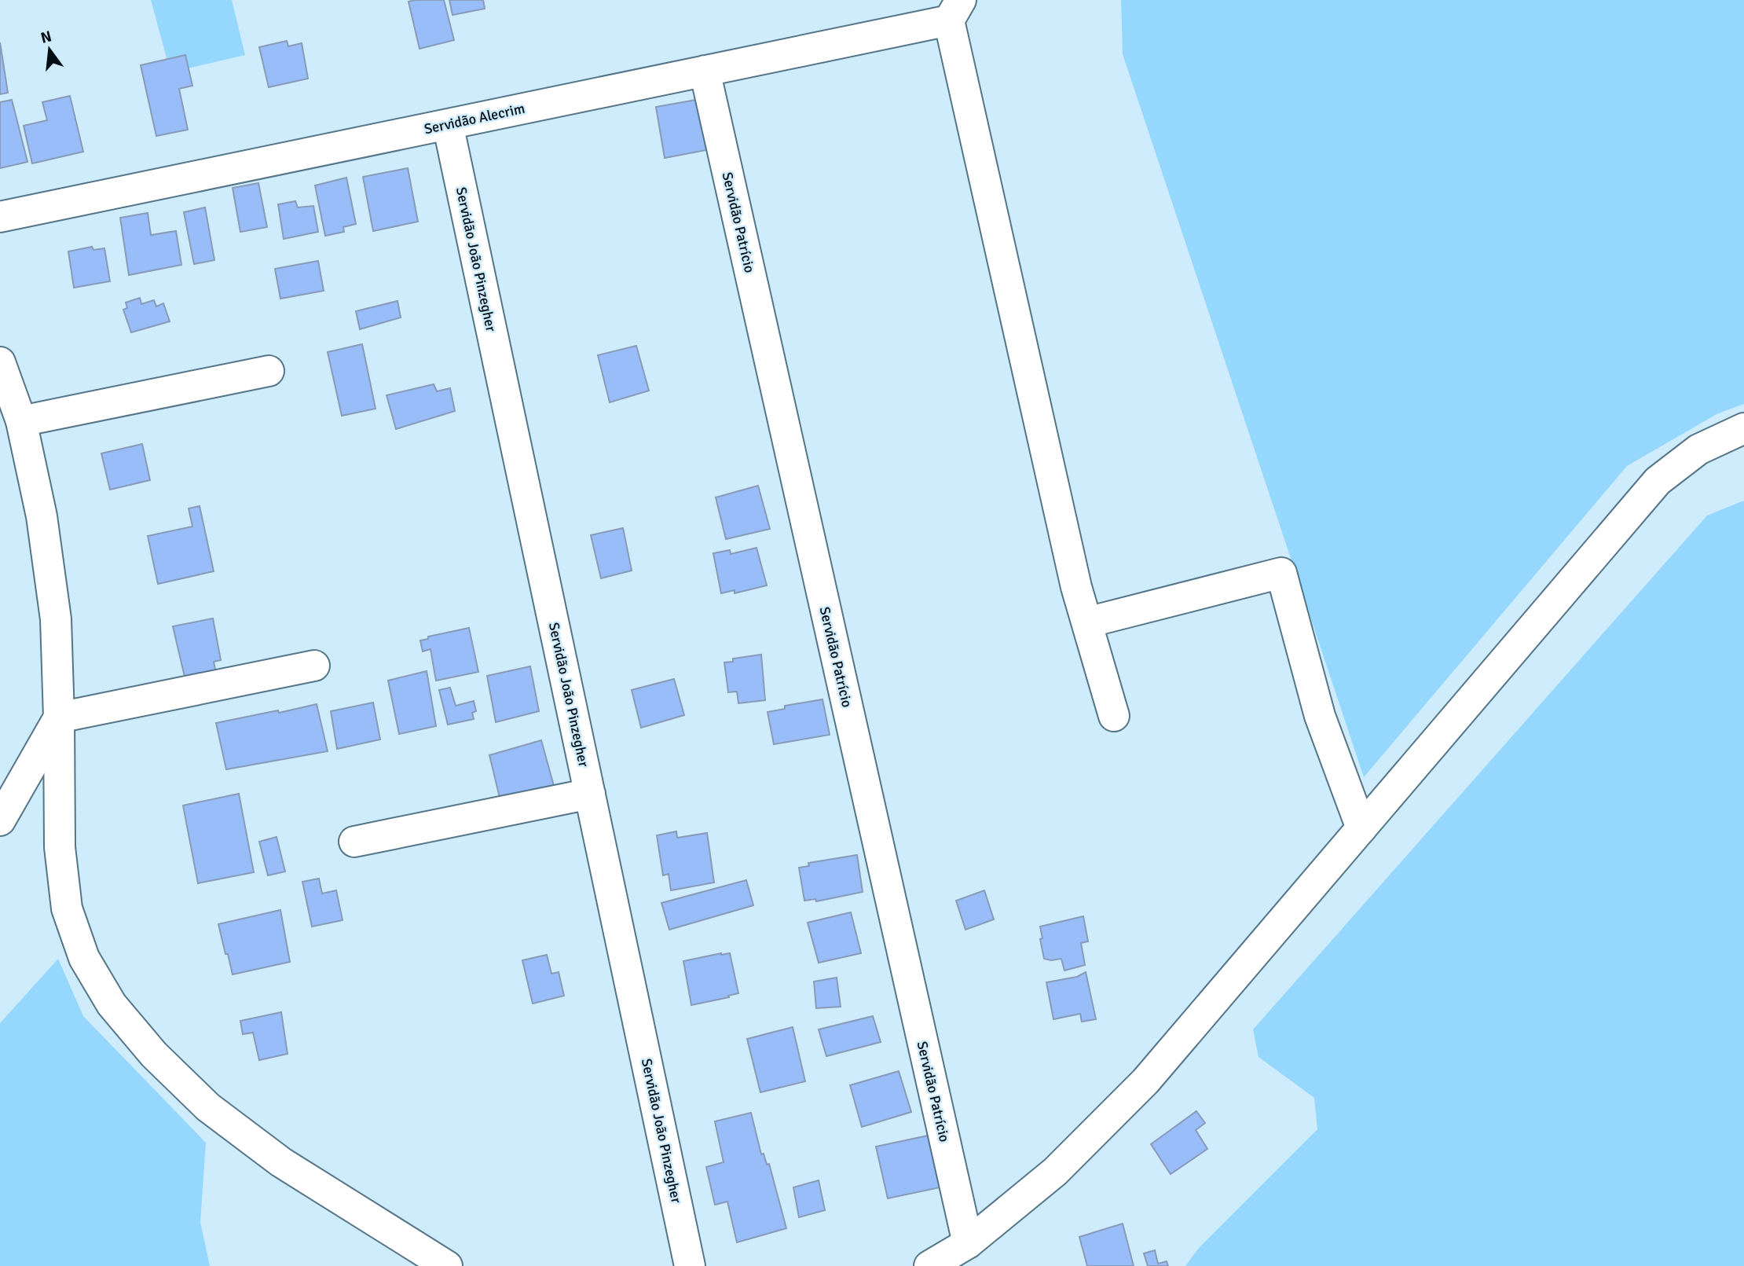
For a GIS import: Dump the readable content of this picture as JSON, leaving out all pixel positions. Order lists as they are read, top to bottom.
{
  "streets": {
    "street": ["Servidão Alecrim", "Servidão Patrício", "Servidão João Pinzegher"]
  },
  "crossings": [
    ["Servidão Alecrim", "Servidão Patrício"],
    ["Servidão Alecrim", "Servidão João Pinzegher"]
  ],
  "north": "top"
}
